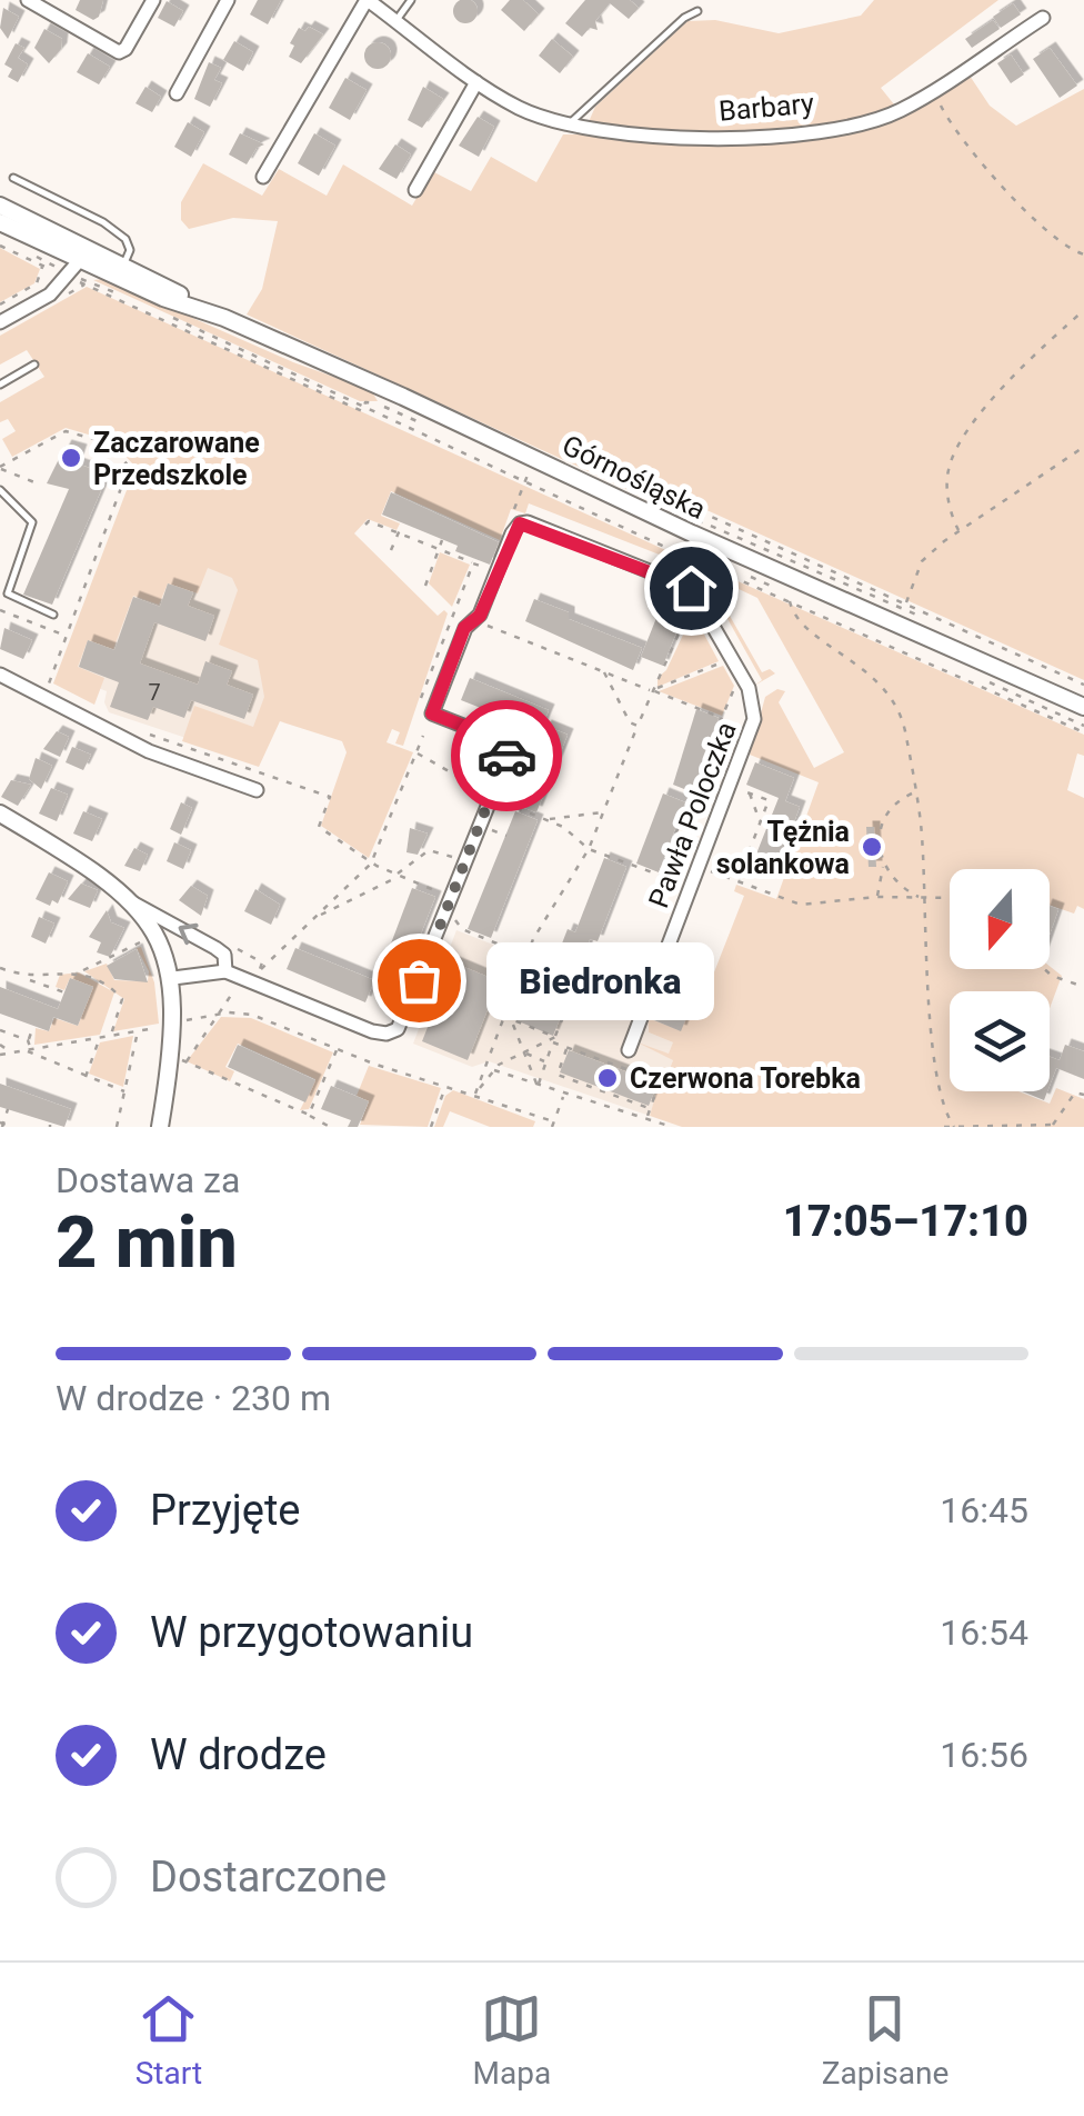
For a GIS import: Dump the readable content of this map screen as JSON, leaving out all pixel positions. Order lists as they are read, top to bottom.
{
  "streets": {
    "street": ["Barbary", "Górnośląska", "Pawła Poloczka"]
  },
  "places": [
    "Zaczarowane Przedszkole",
    "Tężnia solankowa",
    "Biedronka",
    "Czerwona Torebka"
  ],
  "house_numbers": ["7"],
  "north": "bottom",
  "page": {
    "bubble": "Biedronka",
    "heading": ["2 min", "Dostawa za", "17:05–17:10"],
    "bar": "W drodze · 230 m",
    "list": [
      ["Przyjęte", "16:45"],
      ["W przygotowaniu", "16:54"],
      ["W drodze", "16:56"],
      "Dostarczone"
    ],
    "tabs": ["Start", "Mapa", "Zapisane"]
  }
}
